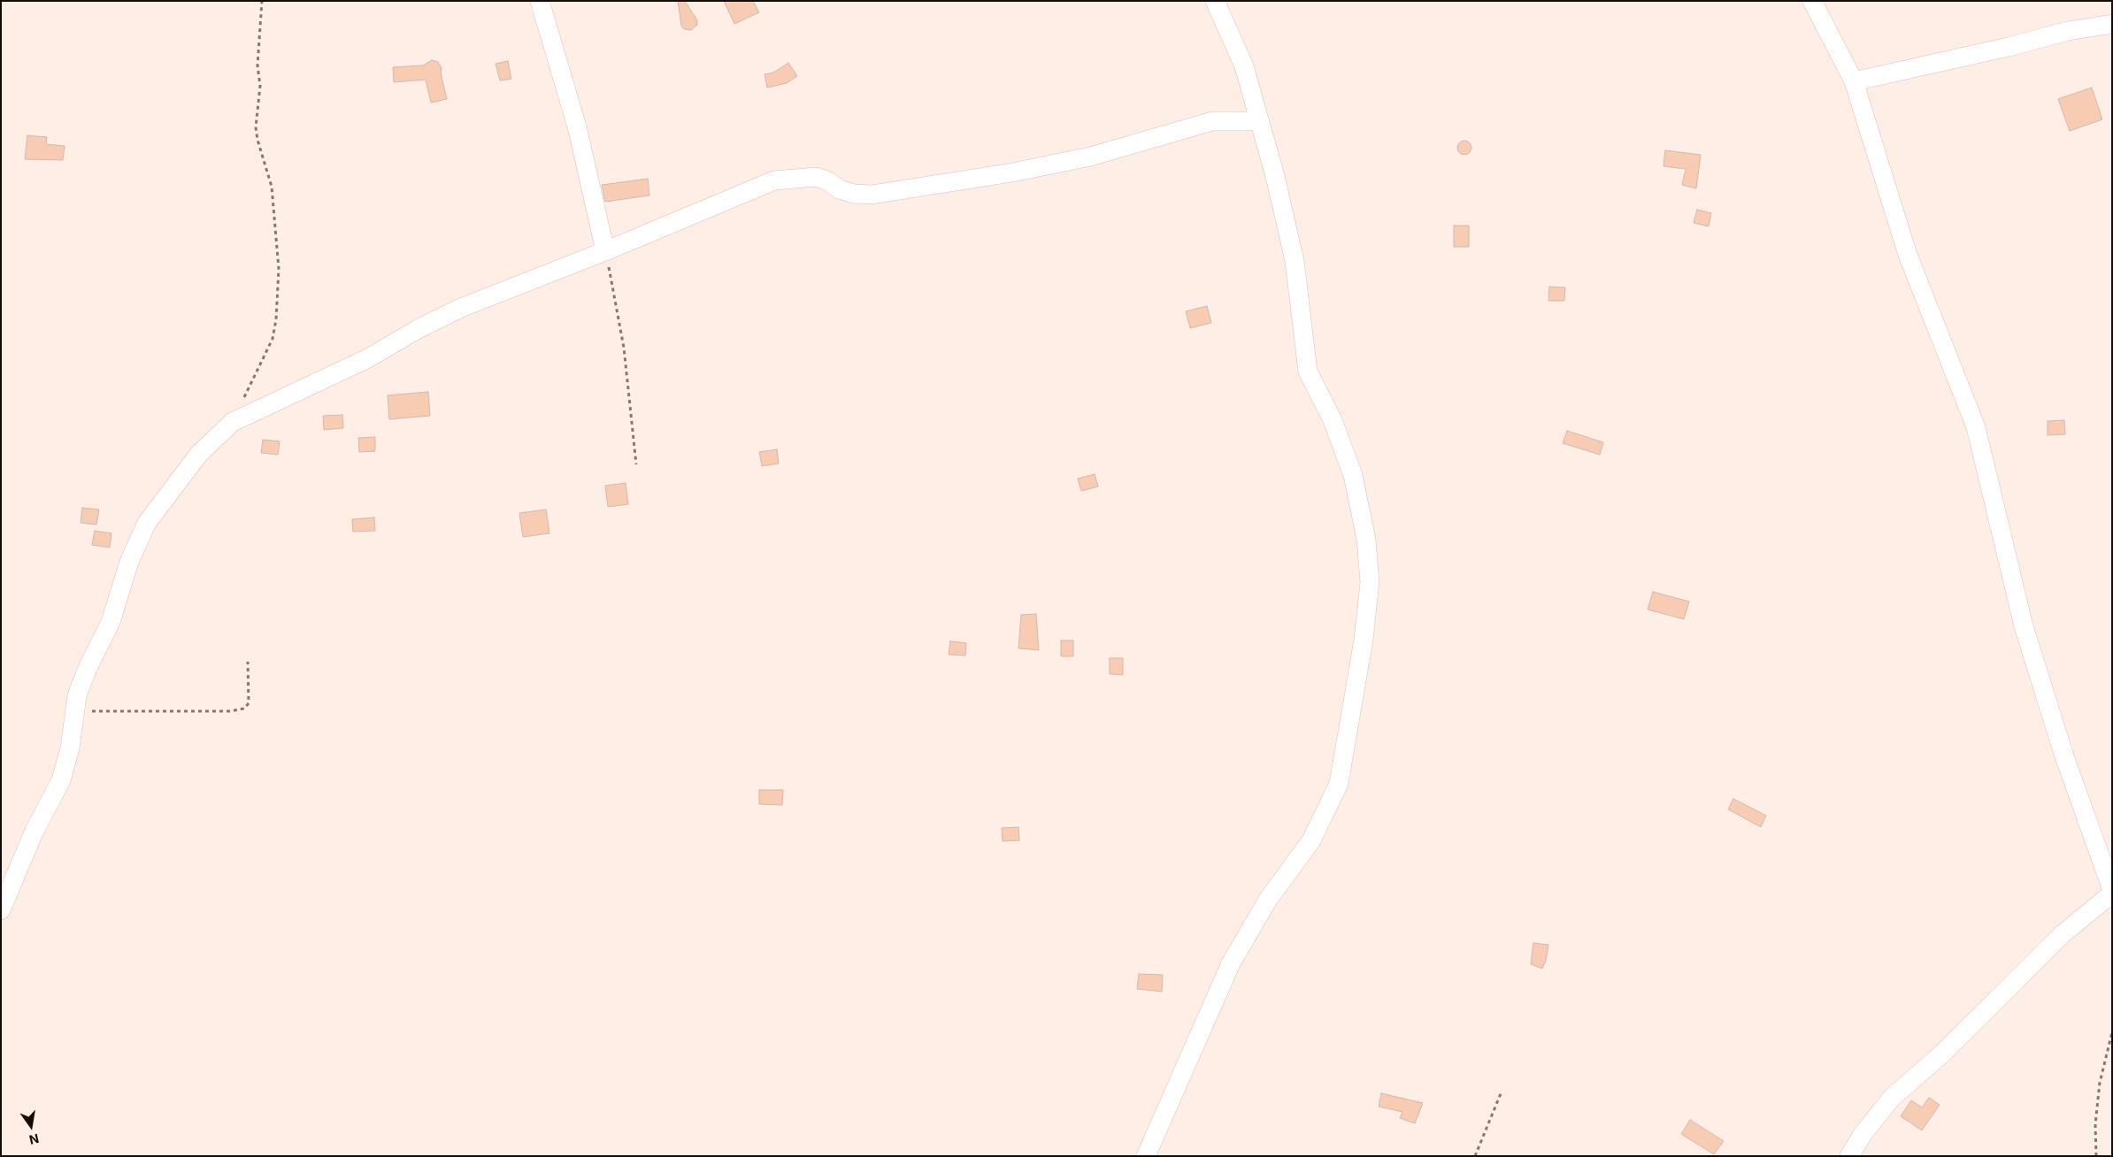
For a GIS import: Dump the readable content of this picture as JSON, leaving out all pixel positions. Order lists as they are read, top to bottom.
{
  "north": "bottom"
}
